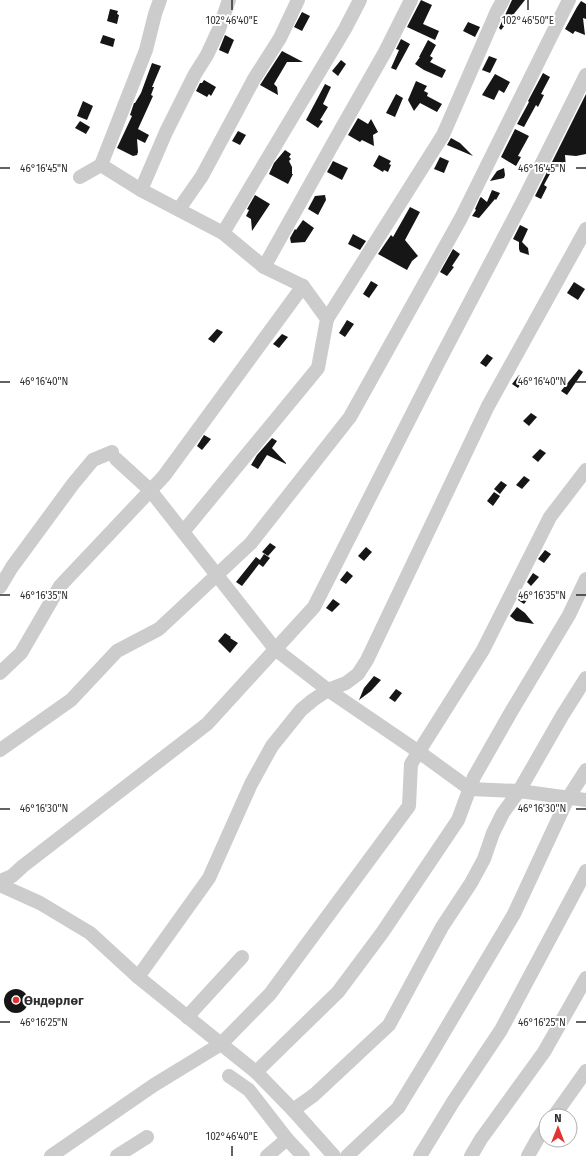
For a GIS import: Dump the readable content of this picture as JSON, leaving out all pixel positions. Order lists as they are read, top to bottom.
{
  "places": ["Өндөрлөг"],
  "north": "top",
  "coordinates": [
    "102°46'40\"E",
    "102°46'50\"E",
    "46°16'45\"N",
    "46°16'40\"N",
    "46°16'35\"N",
    "46°16'30\"N",
    "46°16'25\"N"
  ]
}
